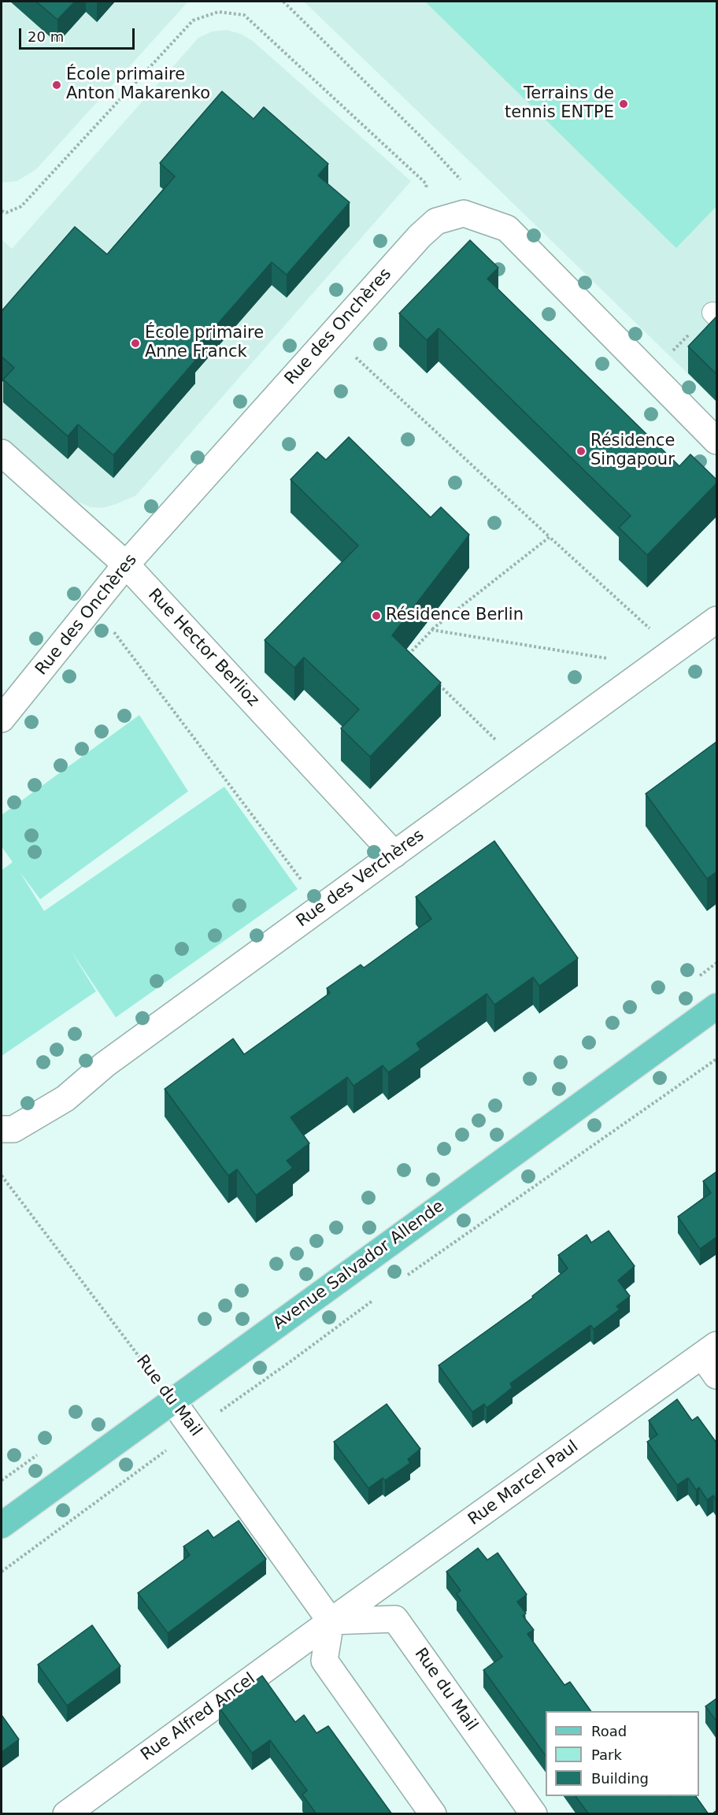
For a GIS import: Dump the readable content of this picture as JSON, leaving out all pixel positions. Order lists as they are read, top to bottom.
{
  "streets": {
    "main road": ["Avenue Salvador Allende"],
    "street": [
      "Rue des Onchères",
      "Rue Hector Berlioz",
      "Rue des Verchères",
      "Rue du Mail",
      "Rue Marcel Paul",
      "Rue Alfred Ancel"
    ]
  },
  "crossings": [
    ["Rue des Onchères", "Rue Hector Berlioz"],
    ["Rue Hector Berlioz", "Rue des Verchères"],
    ["Avenue Salvador Allende", "Rue du Mail"],
    ["Rue du Mail", "Rue Marcel Paul"],
    ["Rue du Mail", "Rue Alfred Ancel"],
    ["Rue Marcel Paul", "Rue Alfred Ancel"]
  ],
  "places": [
    "École primaire Anton Makarenko",
    "Terrains de tennis ENTPE",
    "École primaire Anne Franck",
    "Résidence Singapour",
    "Résidence Berlin"
  ],
  "legend": ["Road", "Park", "Building"],
  "scale_bar": "20 m"
}
